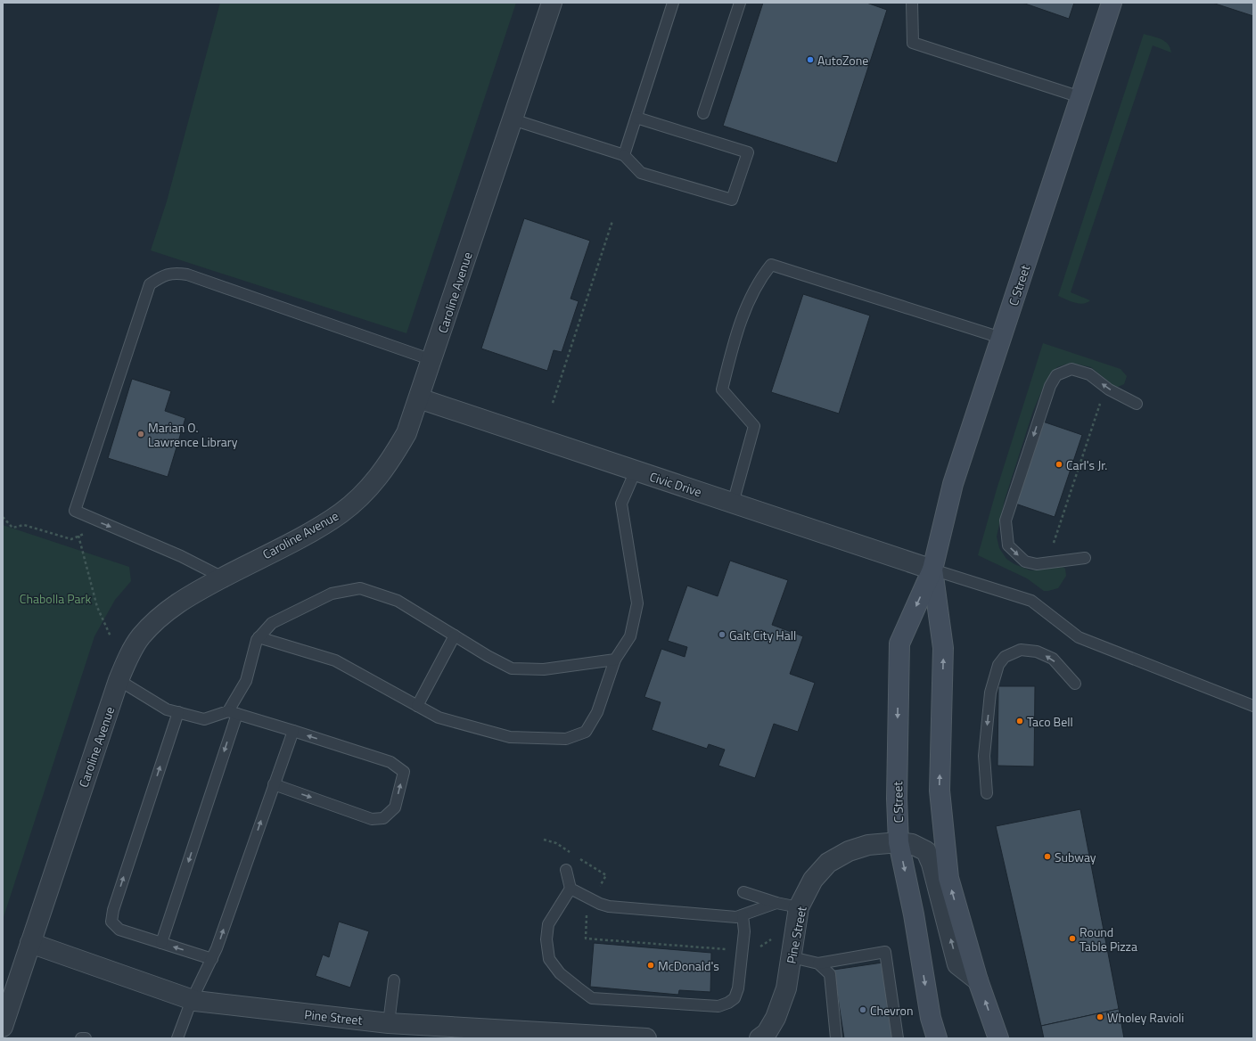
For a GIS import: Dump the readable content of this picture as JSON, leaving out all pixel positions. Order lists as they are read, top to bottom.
{
  "streets": {
    "street": [
      "C Street",
      "Caroline Avenue",
      "Civic Drive",
      "Pine Street"
    ]
  },
  "crossings": [
    ["C Street", "Civic Drive"],
    ["C Street", "Pine Street"],
    ["Caroline Avenue", "Civic Drive"],
    ["Caroline Avenue", "Pine Street"]
  ],
  "parks": ["Chabolla Park"],
  "places": [
    "AutoZone",
    "Marian O. Lawrence Library",
    "Carl's Jr.",
    "Galt City Hall",
    "Taco Bell",
    "Subway",
    "Round Table Pizza",
    "McDonald's",
    "Chevron",
    "Wholey Ravioli"
  ]
}
